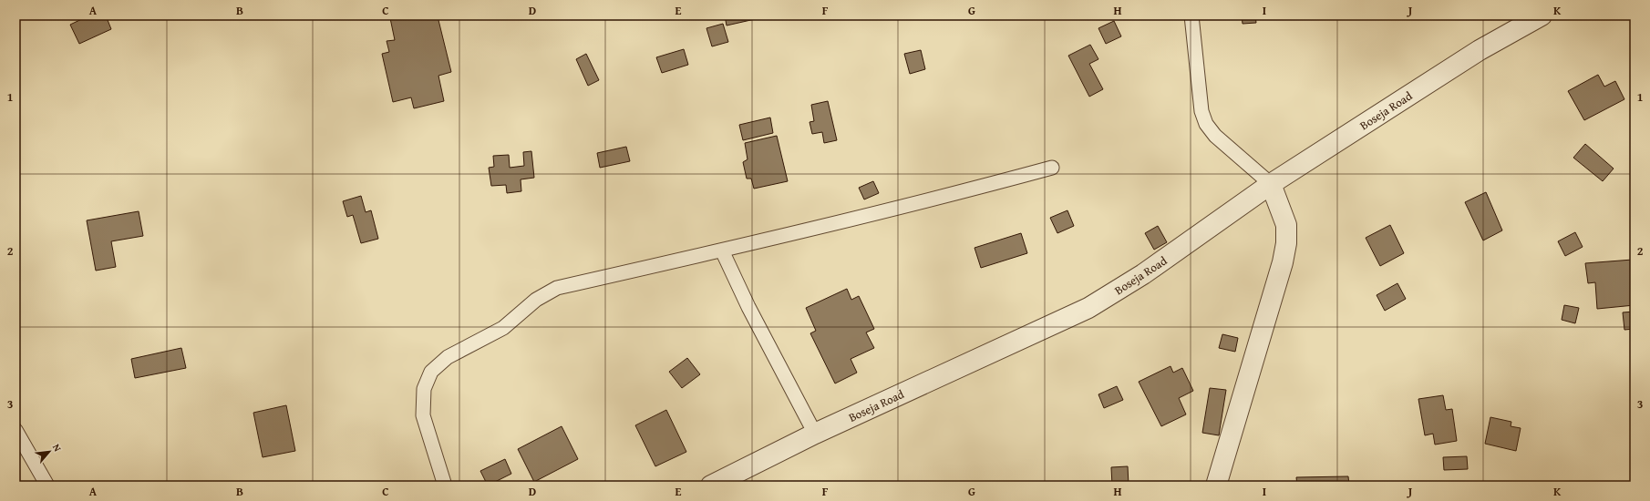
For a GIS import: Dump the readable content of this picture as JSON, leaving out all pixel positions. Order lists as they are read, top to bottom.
{
  "streets": {
    "street": ["Boseja Road"]
  },
  "north": "top right",
  "grid": {
    "columns": [
      "A",
      "B",
      "C",
      "D",
      "E",
      "F",
      "G",
      "H",
      "I",
      "J",
      "K"
    ],
    "rows": ["1", "2", "3"]
  }
}
